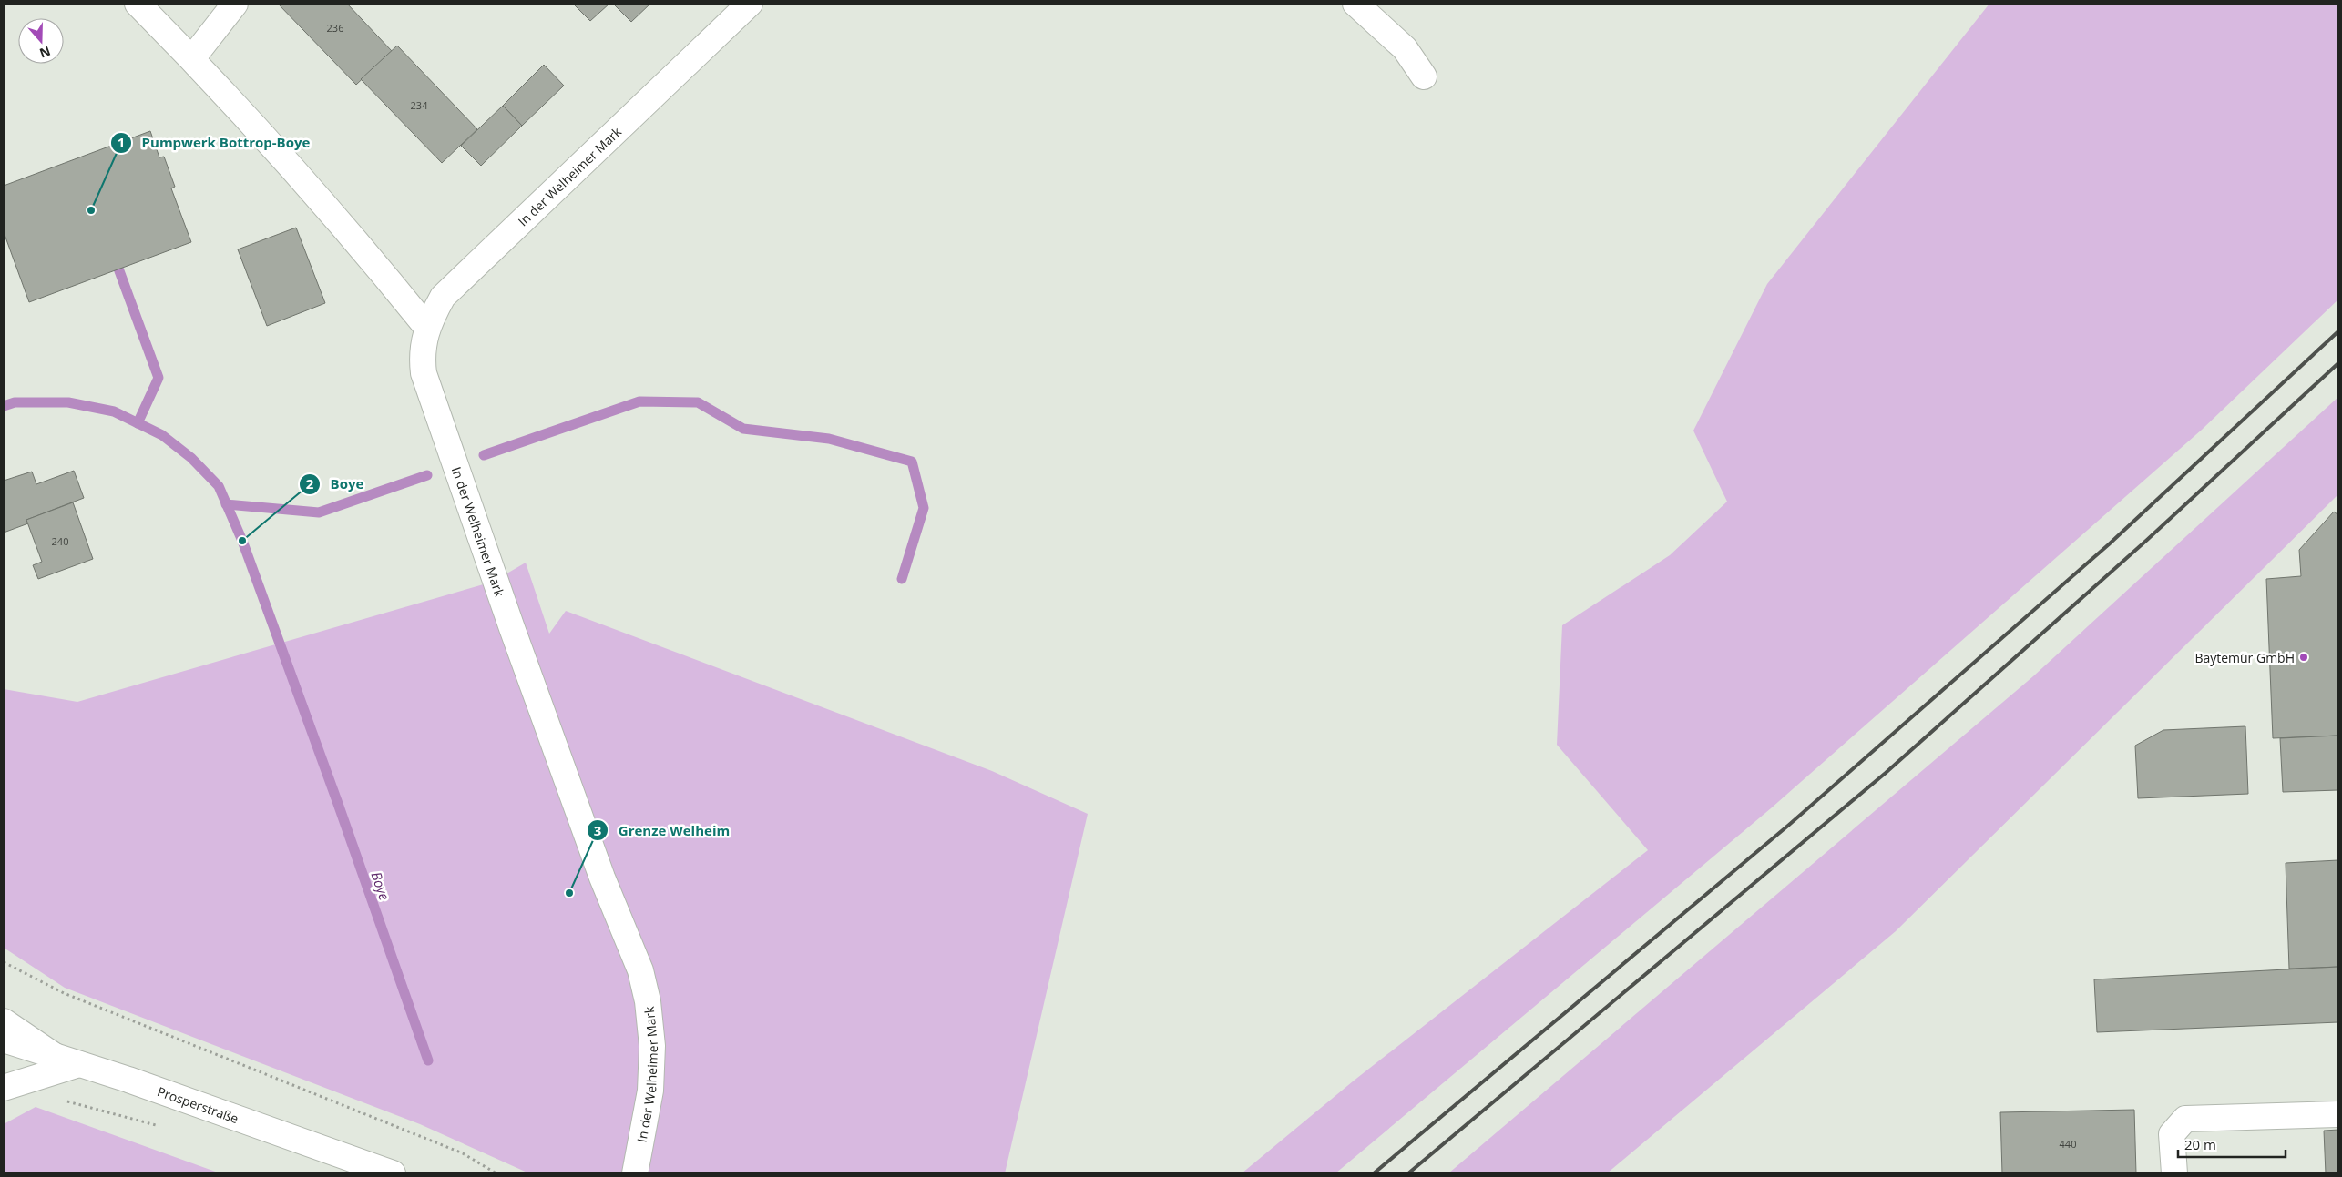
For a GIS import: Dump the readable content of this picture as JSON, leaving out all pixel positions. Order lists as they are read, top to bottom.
{
  "streets": {
    "main road": ["In der Welheimer Mark", "Prosperstraße"]
  },
  "water": ["Boye"],
  "places": [
    "Pumpwerk Bottrop-Boye",
    "Boye",
    "Baytemür GmbH",
    "Grenze Welheim"
  ],
  "house_numbers": [
    "236",
    "234",
    "240",
    "440"
  ],
  "scale_bar": "20 m",
  "north": "bottom"
}
